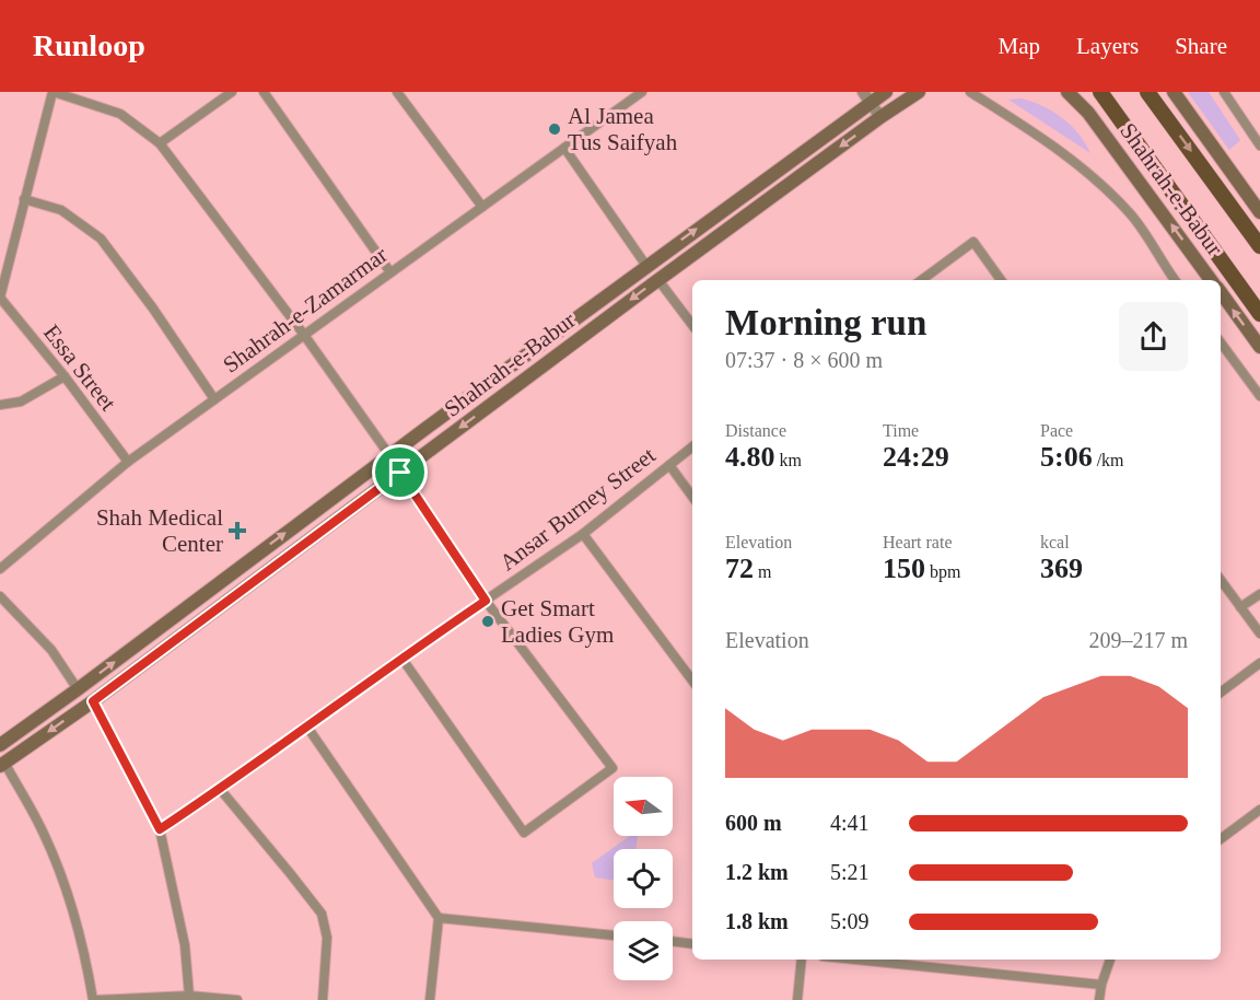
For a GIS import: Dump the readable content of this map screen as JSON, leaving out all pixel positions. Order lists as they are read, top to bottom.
{
  "streets": {
    "main road": ["Shahrah-e-Babur"],
    "street": ["Shahrah-e-Zamarmar", "Essa Street", "Ansar Burney Street"]
  },
  "crossings": [
    ["Shahrah-e-Zamarmar", "Essa Street"]
  ],
  "places": {
    "other": ["Al Jamea Tus Saifyah", "Get Smart Ladies Gym"],
    "health": ["Shah Medical Center"]
  },
  "north": "left",
  "page": {
    "header": "Runloop",
    "nav": ["Map", "Layers", "Share"],
    "heading": ["Morning run", "07:37 · 8 × 600 m"],
    "stats": [
      ["Distance", "4.80 km"],
      ["Time", "24:29"],
      ["Pace", "5:06 /km"],
      ["Elevation", "72 m"],
      ["Heart rate", "150 bpm"],
      ["kcal", "369"]
    ],
    "chart": ["Elevation", "209–217 m"],
    "list": [
      {
        "name": "600 m",
        "note": "4:41"
      },
      {
        "name": "1.2 km",
        "note": "5:21"
      },
      {
        "name": "1.8 km",
        "note": "5:09"
      }
    ]
  }
}
